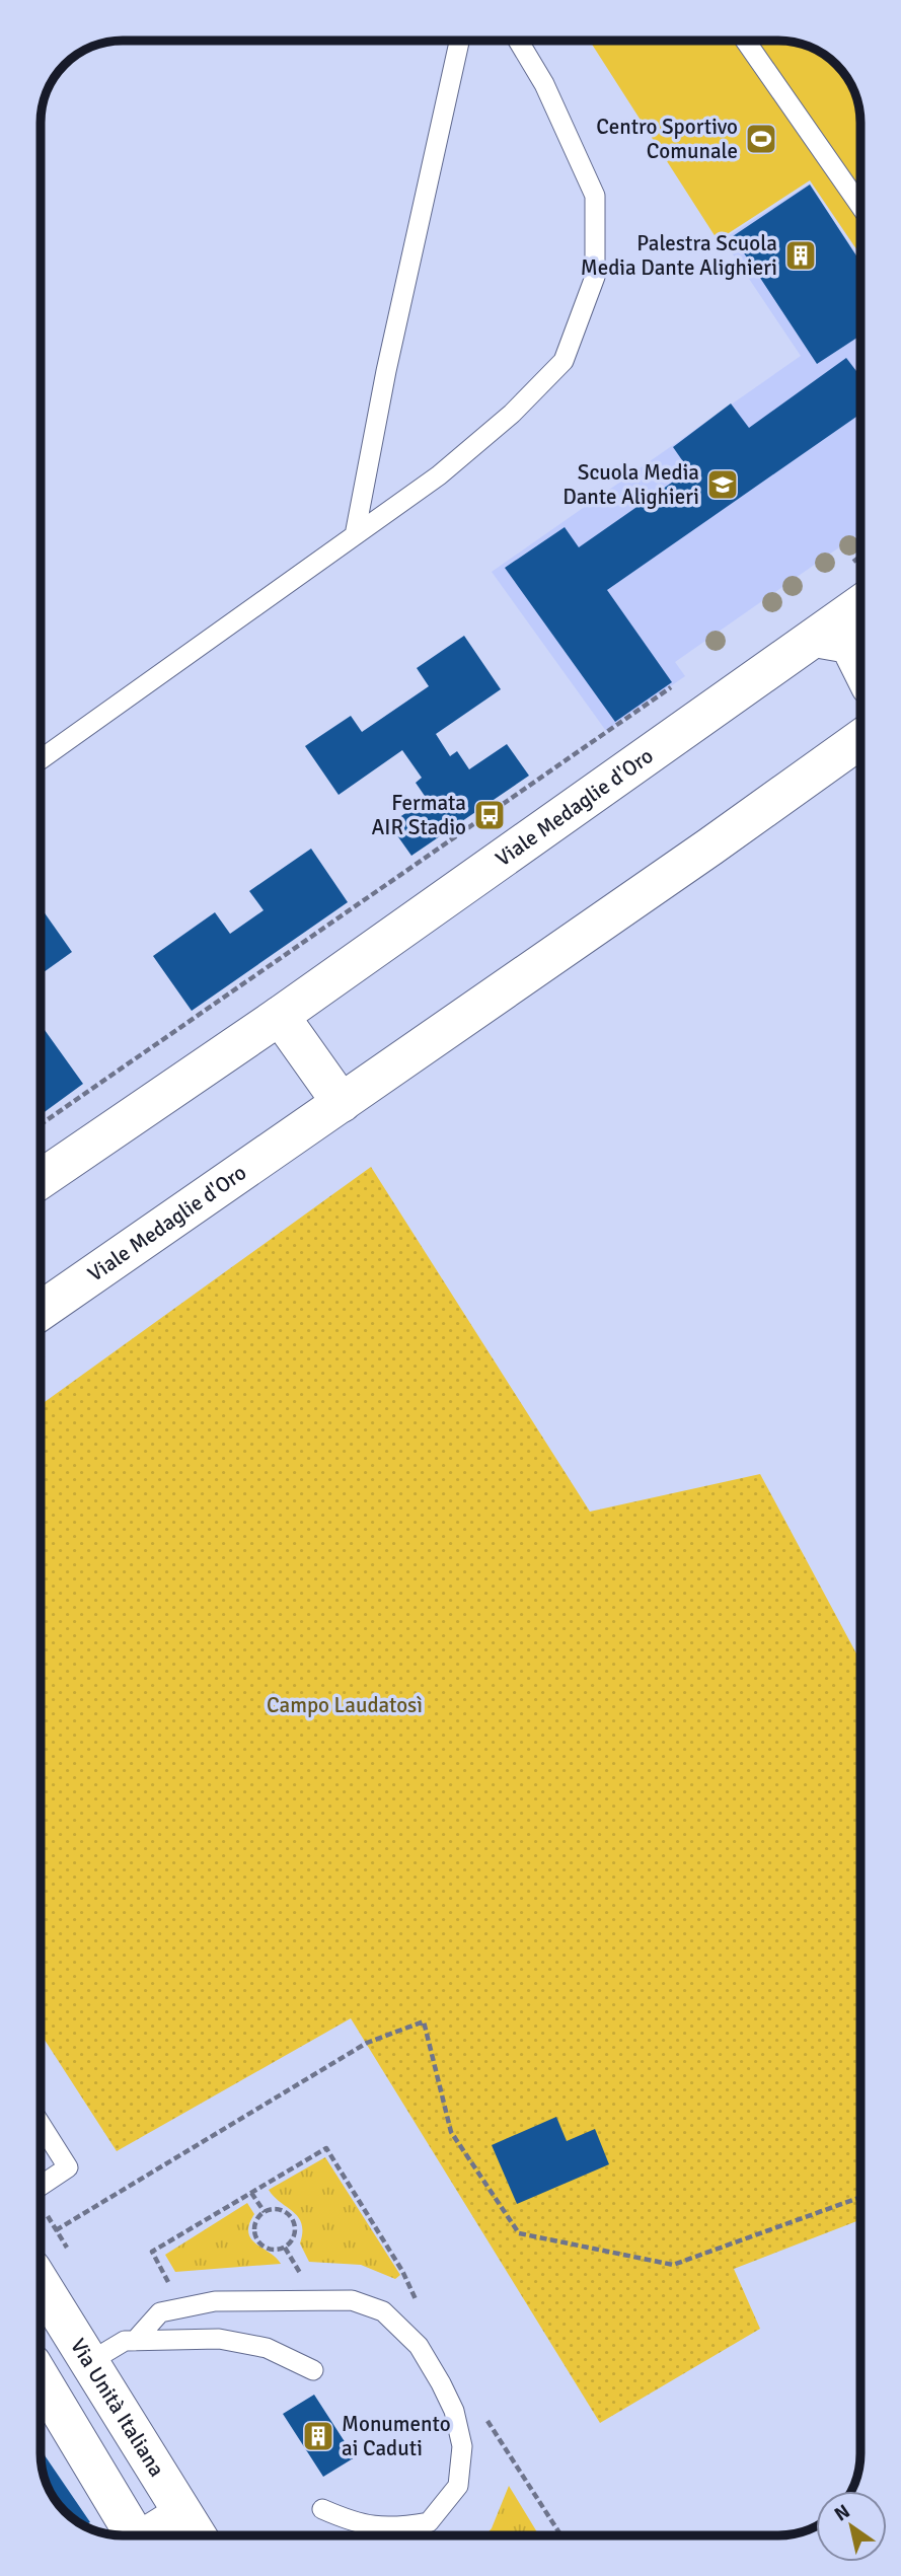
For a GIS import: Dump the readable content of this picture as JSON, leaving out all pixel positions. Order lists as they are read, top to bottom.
{
  "streets": {
    "main road": ["Viale Medaglie d'Oro", "Via Unità Italiana"]
  },
  "parks": ["Campo Laudatosì"],
  "places": {
    "sports": ["Centro Sportivo Comunale"],
    "building": ["Palestra Scuola Media Dante Alighieri", "Monumento ai Caduti"],
    "school or university": ["Scuola Media Dante Alighieri"],
    "bus stop": ["Fermata AIR Stadio"]
  },
  "north": "top left"
}
